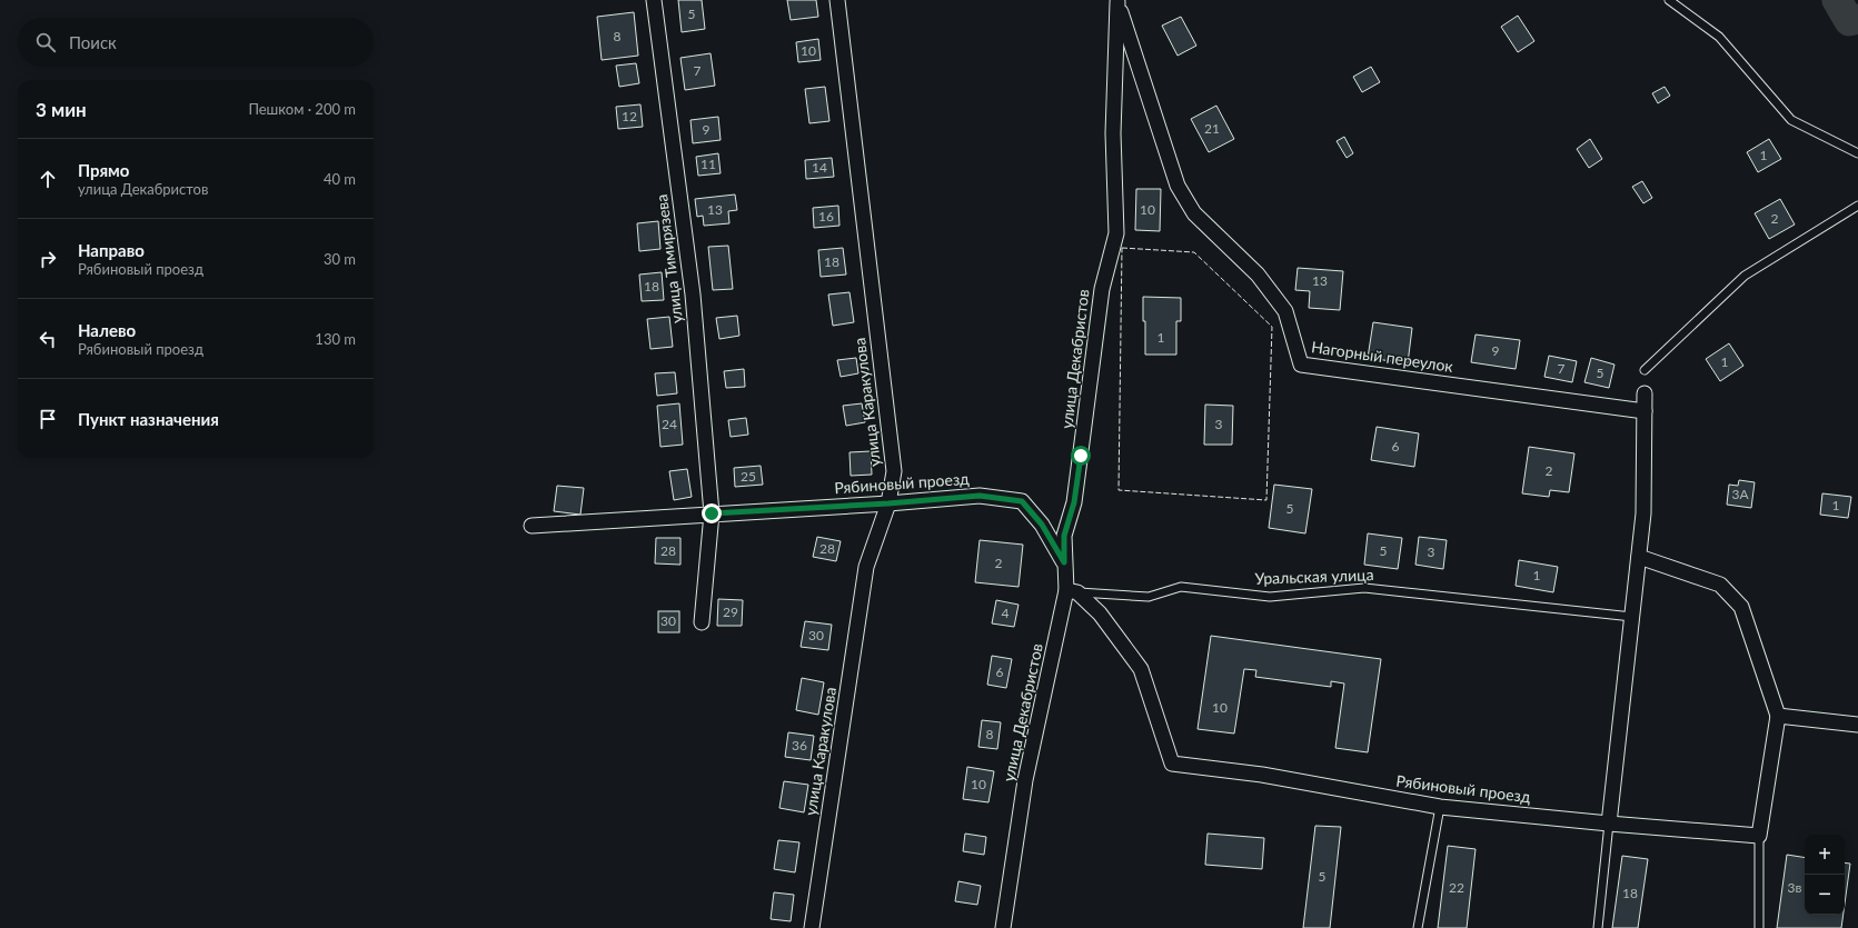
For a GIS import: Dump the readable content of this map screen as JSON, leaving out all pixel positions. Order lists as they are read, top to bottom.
{
  "streets": {
    "street": [
      "улица Тимирязева",
      "Нагорный переулок",
      "улица Декабристов",
      "улица Каракулова",
      "Рябиновый проезд"
    ],
    "lane": ["Уральская улица"]
  },
  "crossings": [
    ["улица Тимирязева", "Рябиновый проезд"],
    ["Нагорный переулок", "улица Декабристов"],
    ["улица Декабристов", "Рябиновый проезд"],
    ["улица Декабристов", "Уральская улица"],
    ["улица Каракулова", "Рябиновый проезд"],
    ["Рябиновый проезд", "Уральская улица"]
  ],
  "house_numbers": [
    "5",
    "8",
    "10",
    "7",
    "12",
    "21",
    "9",
    "1",
    "11",
    "14",
    "13",
    "10",
    "16",
    "2",
    "18",
    "13",
    "18",
    "1",
    "9",
    "1",
    "7",
    "5",
    "24",
    "3",
    "6",
    "2",
    "25",
    "3А",
    "1",
    "5",
    "28",
    "28",
    "5",
    "3",
    "2",
    "1",
    "29",
    "4",
    "30",
    "30",
    "6",
    "10",
    "8",
    "36",
    "10",
    "5",
    "22",
    "3в",
    "18"
  ],
  "page": {
    "search": "Поиск",
    "heading": ["3 мин", "Пешком · 200 m"],
    "list": [
      ["Прямо", "улица Декабристов", "40 m"],
      ["Направо", "Рябиновый проезд", "30 m"],
      ["Налево", "Рябиновый проезд", "130 m"],
      "Пункт назначения"
    ],
    "map_buttons": ["+", "−"]
  }
}
